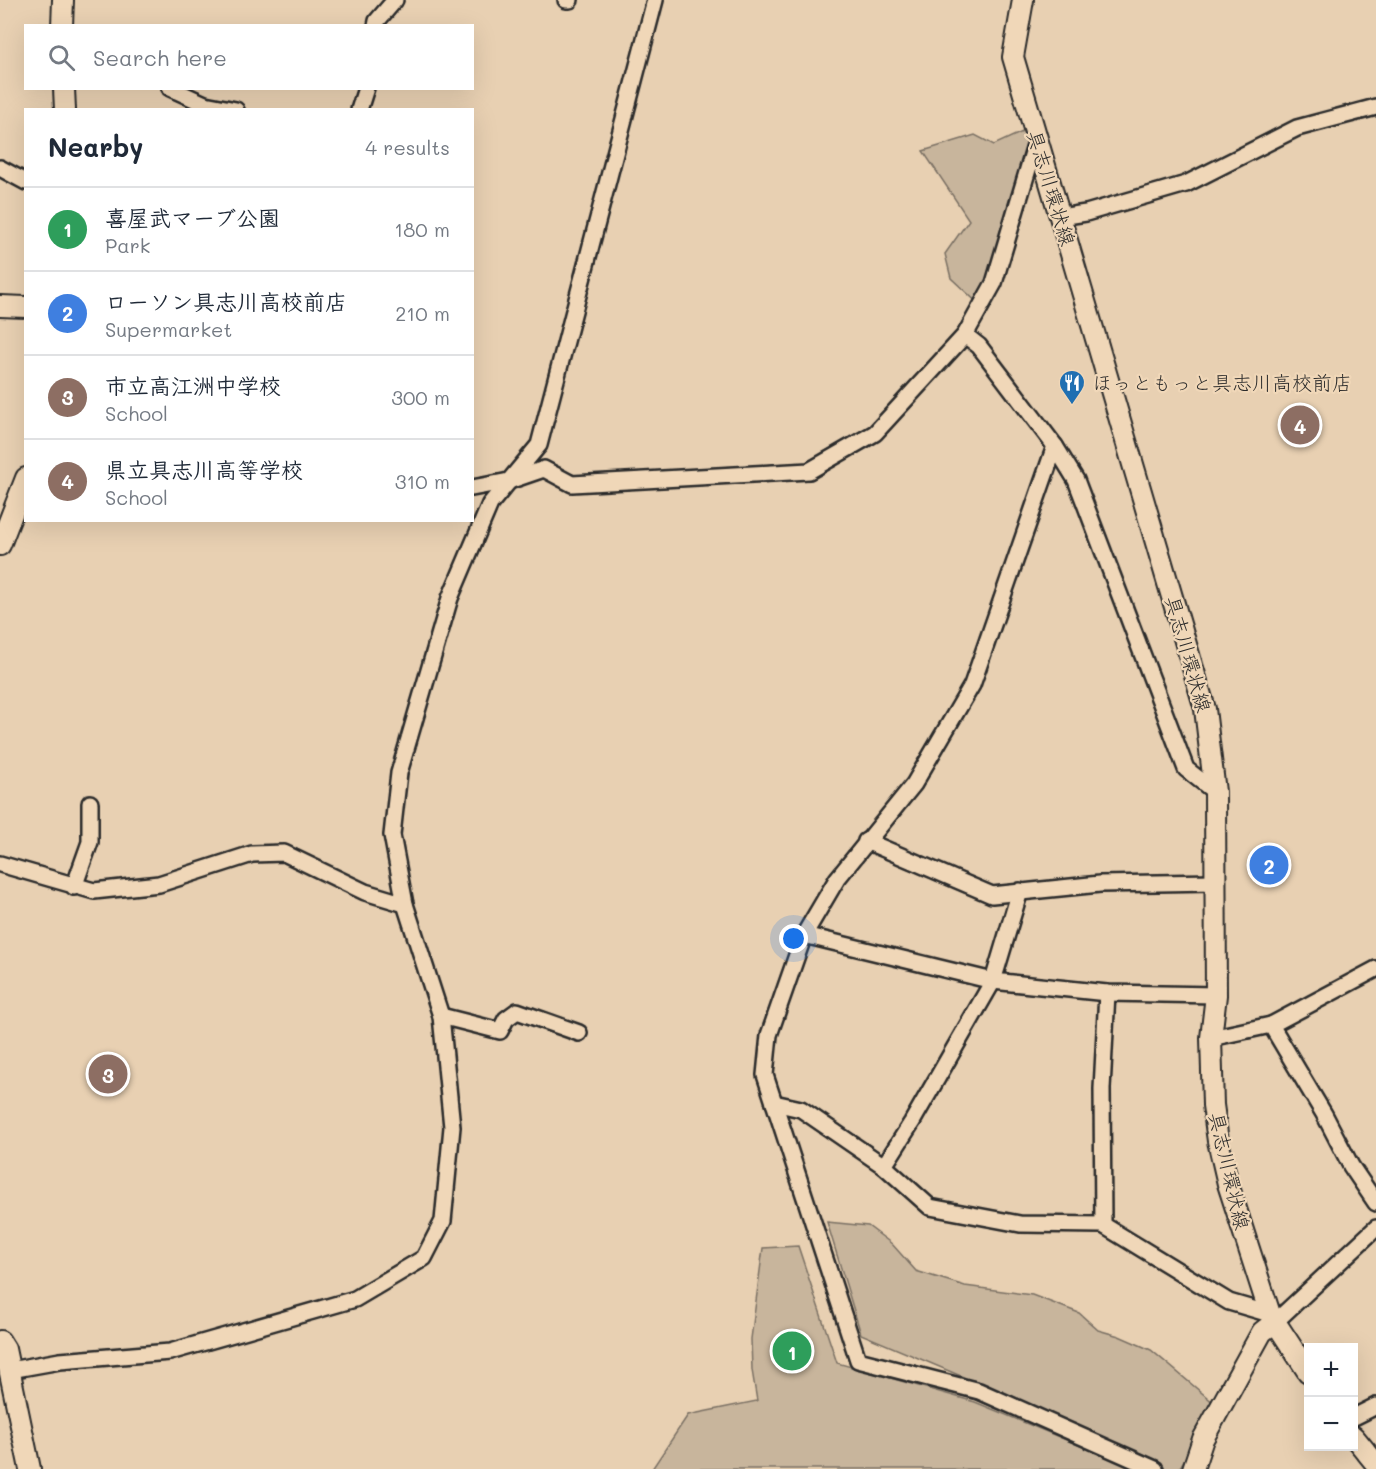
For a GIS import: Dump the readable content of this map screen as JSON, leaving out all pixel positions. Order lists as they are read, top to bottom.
{
  "streets": {
    "main road": ["具志川環状線"]
  },
  "places": {
    "restaurant": ["ほっともっと具志川高校前店"]
  },
  "page": {
    "search": "Search here",
    "heading": ["Nearby", "4 results"],
    "list": [
      {
        "mark": "1",
        "name": "喜屋武マーブ公園",
        "note": "Park",
        "value": "180 m"
      },
      {
        "mark": "2",
        "name": "ローソン具志川高校前店",
        "note": "Supermarket",
        "value": "210 m"
      },
      {
        "mark": "3",
        "name": "市立高江洲中学校",
        "note": "School",
        "value": "300 m"
      },
      {
        "mark": "4",
        "name": "県立具志川高等学校",
        "note": "School",
        "value": "310 m"
      }
    ],
    "pins": [
      "4",
      "2",
      "3",
      "1"
    ],
    "map_buttons": ["+", "−"]
  }
}
